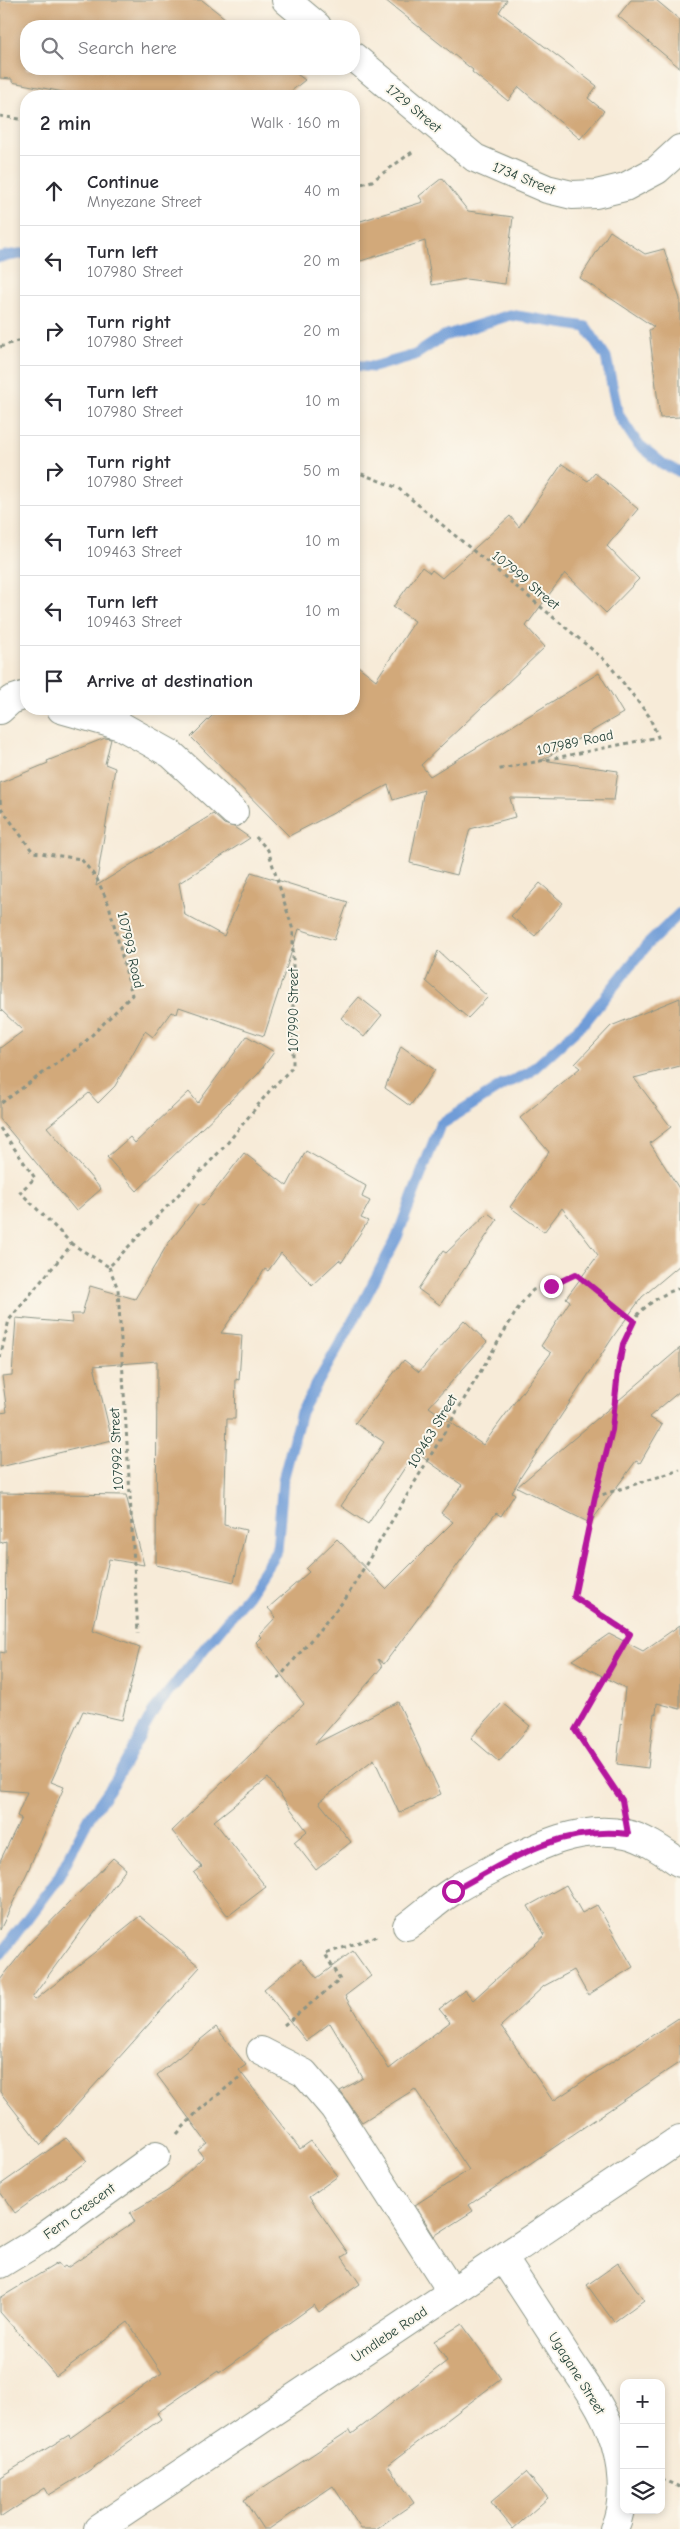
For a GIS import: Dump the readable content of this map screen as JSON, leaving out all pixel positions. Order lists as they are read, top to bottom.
{
  "streets": {
    "street": [
      "1729 Street",
      "1734 Street",
      "Fern Crescent",
      "Umdlebe Road",
      "Ugagane Street"
    ],
    "path": [
      "107999 Street",
      "107989 Road",
      "107993 Road",
      "107990 Street",
      "109463 Street",
      "107992 Street"
    ]
  },
  "crossings": [
    ["1729 Street", "1734 Street"],
    ["107999 Street", "107989 Road"],
    ["107990 Street", "107992 Street"],
    ["Umdlebe Road", "Ugagane Street"]
  ],
  "page": {
    "search": "Search here",
    "heading": ["2 min", "Walk · 160 m"],
    "list": [
      ["Continue", "Mnyezane Street", "40 m"],
      ["Turn left", "107980 Street", "20 m"],
      ["Turn right", "107980 Street", "20 m"],
      ["Turn left", "107980 Street", "10 m"],
      ["Turn right", "107980 Street", "50 m"],
      ["Turn left", "109463 Street", "10 m"],
      ["Turn left", "109463 Street", "10 m"],
      "Arrive at destination"
    ],
    "map_buttons": ["+", "−"]
  }
}
